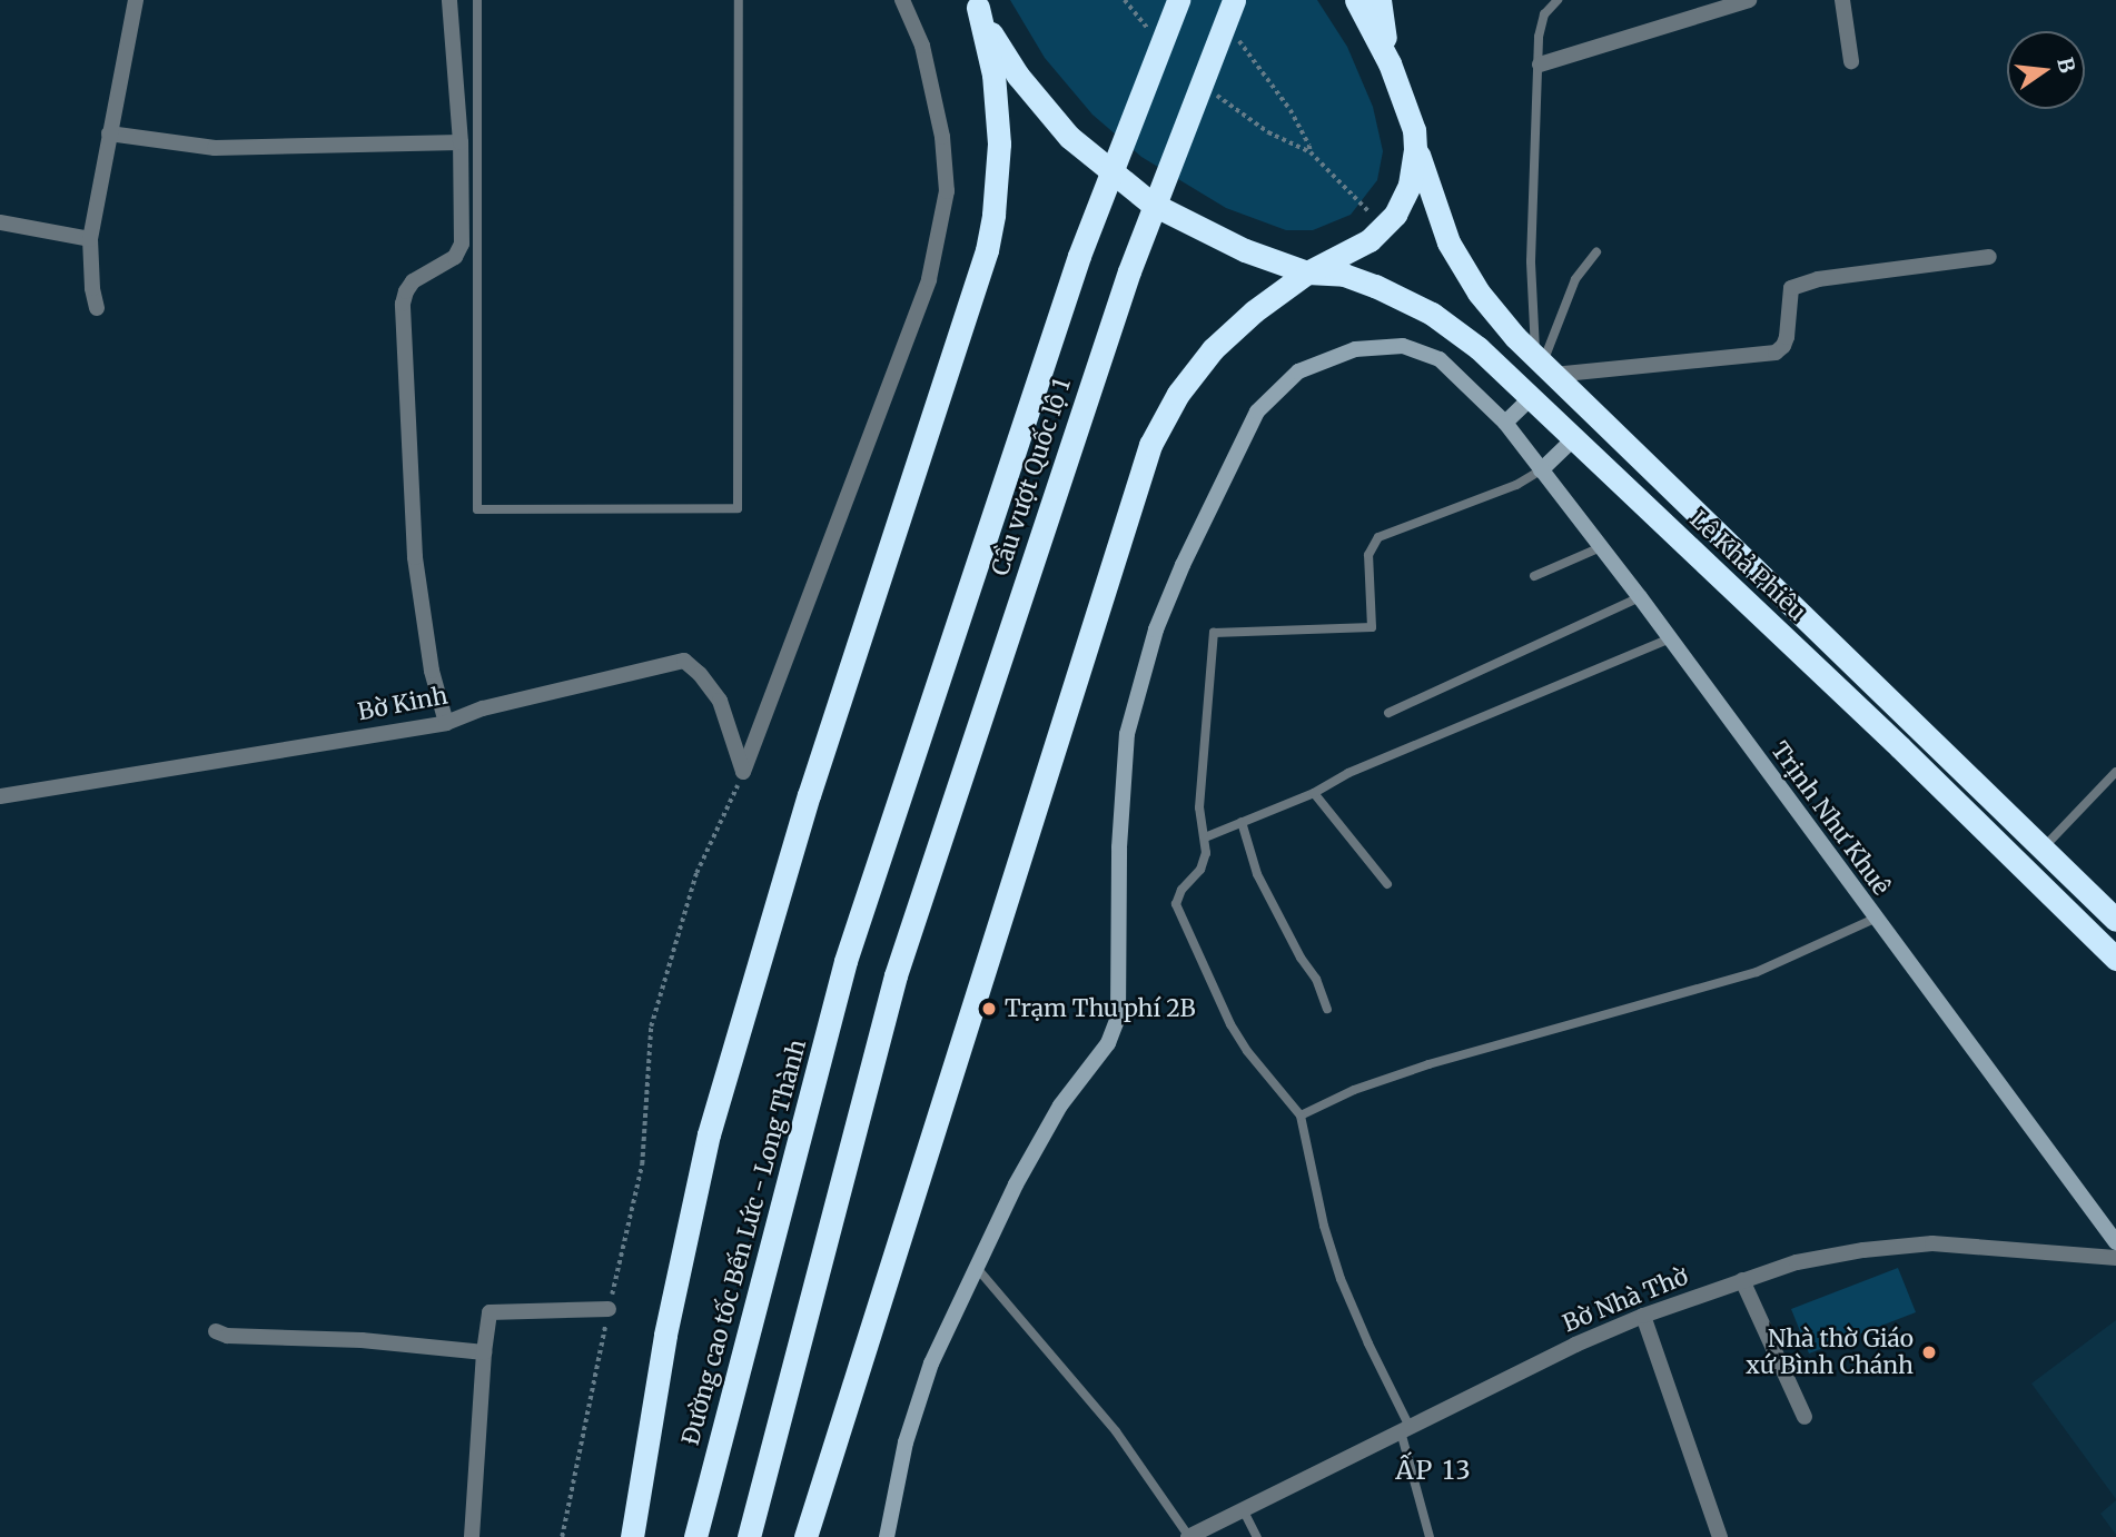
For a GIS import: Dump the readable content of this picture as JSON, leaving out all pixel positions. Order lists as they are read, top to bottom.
{
  "streets": {
    "highway": ["Cầu vượt Quốc lộ 1", "Lê Khả Phiêu", "Đường cao tốc Bến Lức - Long Thành"],
    "street": ["Bờ Kinh", "Trịnh Như Khuê", "Bờ Nhà Thờ"]
  },
  "crossings": [
    ["Cầu vượt Quốc lộ 1", "Đường cao tốc Bến Lức - Long Thành"]
  ],
  "districts": ["ẤP 13"],
  "places": ["Trạm Thu phí 2B", "Nhà thờ Giáo xứ Bình Chánh"],
  "north": "right"
}
